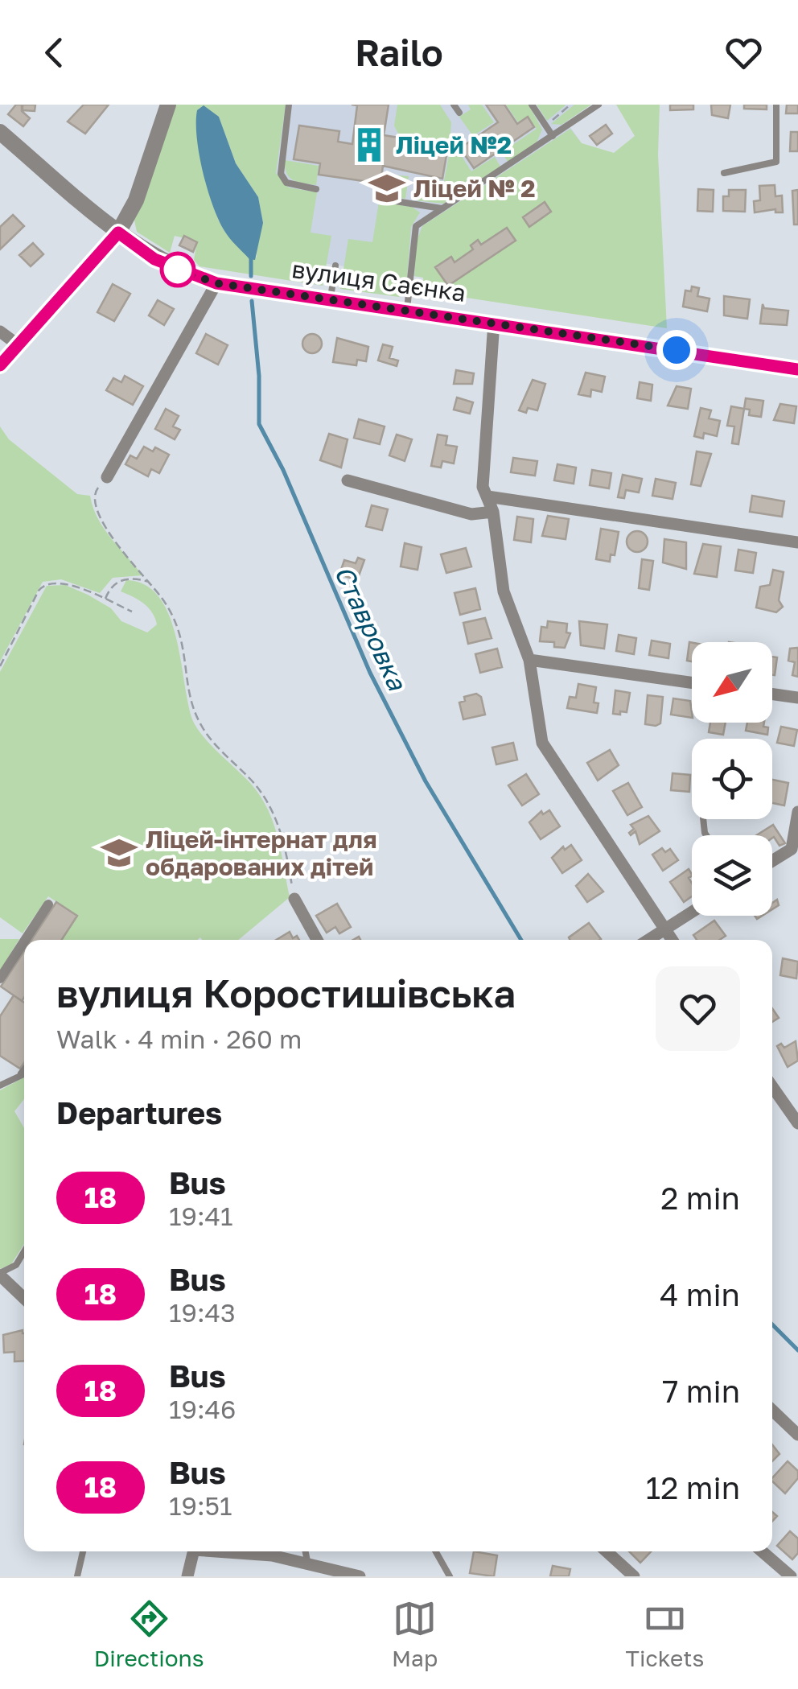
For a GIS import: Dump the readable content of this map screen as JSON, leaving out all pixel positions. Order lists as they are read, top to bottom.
{
  "streets": {
    "street": ["вулиця Саєнка"]
  },
  "water": ["Ставровка"],
  "places": {
    "building": ["Ліцей №2"],
    "school or university": ["Ліцей № 2", "Ліцей-інтернат для обдарованих дітей"]
  },
  "lines": ["bus line 18"],
  "north": "bottom left",
  "page": {
    "header": "Railo",
    "heading": [
      ["вулиця Коростишівська", "Walk · 4 min · 260 m"],
      "Departures"
    ],
    "list": [
      {
        "mark": "18",
        "name": "Bus",
        "note": "19:41",
        "value": "2 min"
      },
      {
        "mark": "18",
        "name": "Bus",
        "note": "19:43",
        "value": "4 min"
      },
      {
        "mark": "18",
        "name": "Bus",
        "note": "19:46",
        "value": "7 min"
      },
      {
        "mark": "18",
        "name": "Bus",
        "note": "19:51",
        "value": "12 min"
      }
    ],
    "tabs": ["Directions", "Map", "Tickets"]
  }
}
